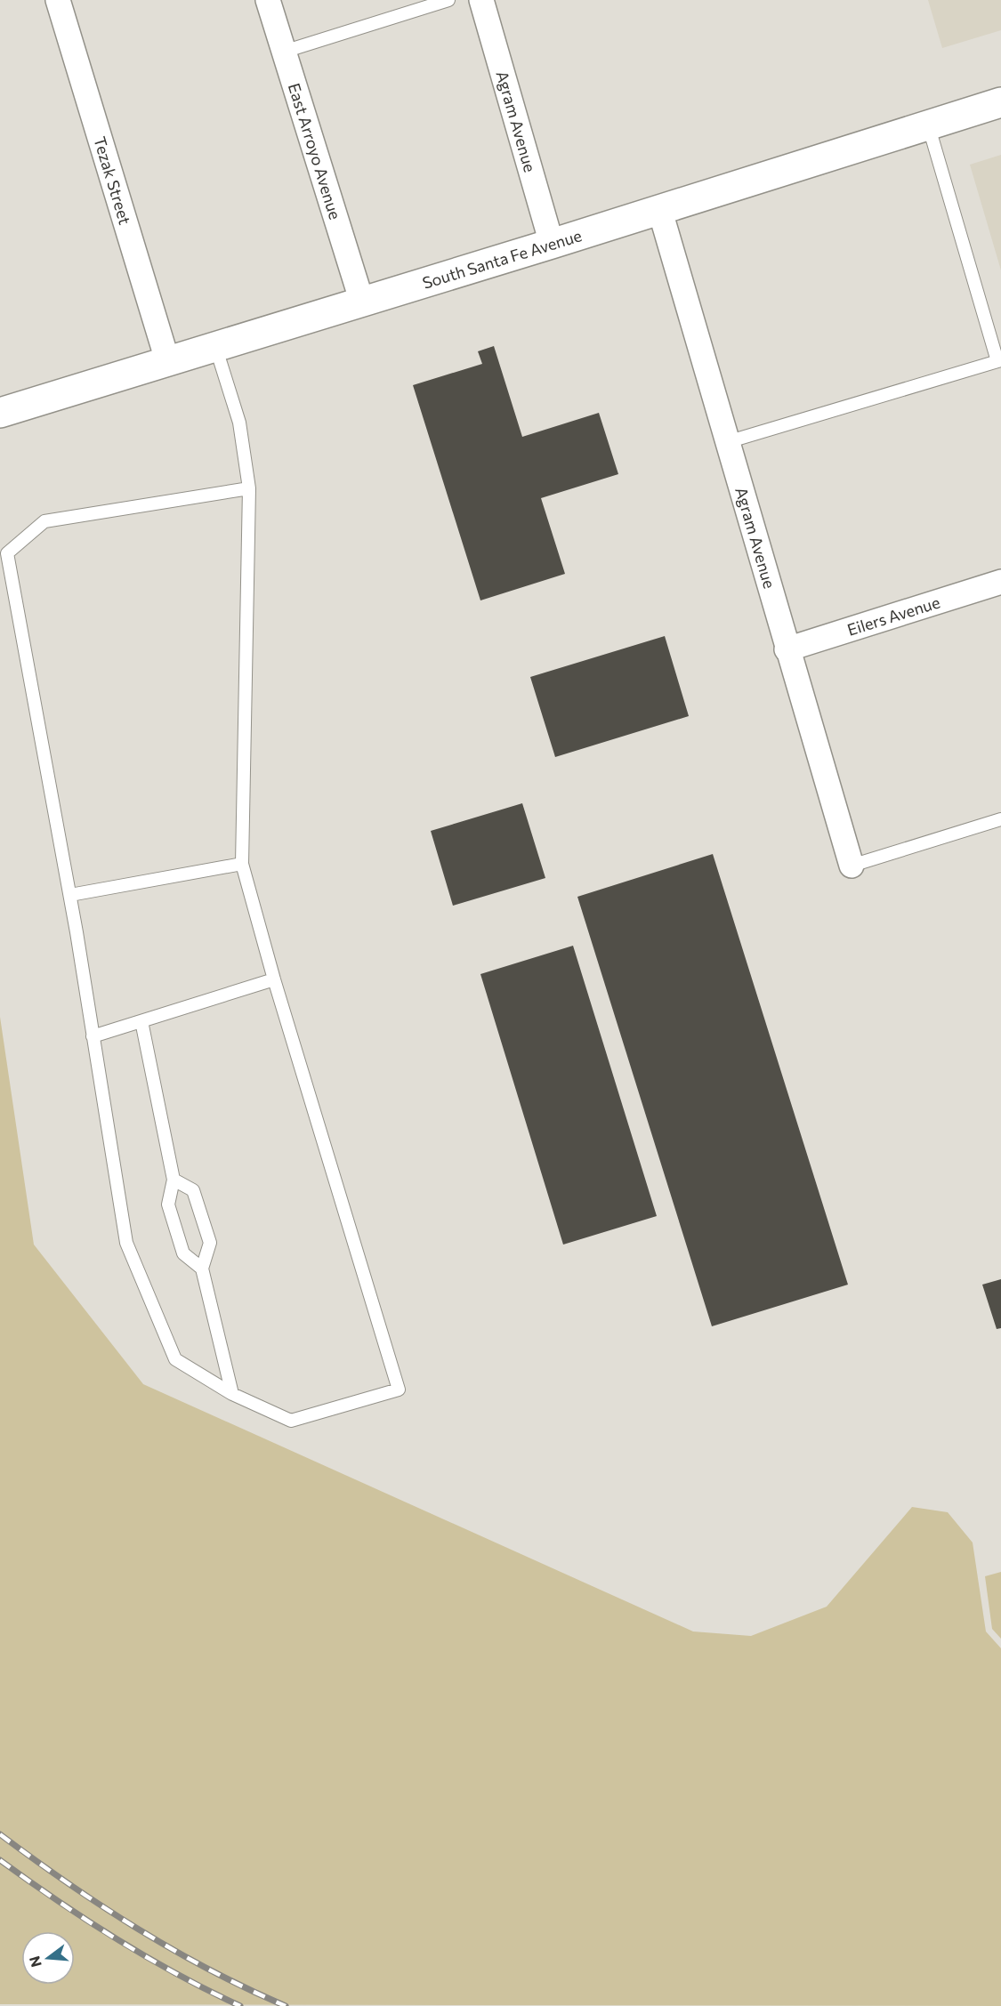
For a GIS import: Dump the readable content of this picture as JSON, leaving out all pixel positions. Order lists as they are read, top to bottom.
{
  "streets": {
    "street": [
      "Agram Avenue",
      "East Arroyo Avenue",
      "Tezak Street",
      "South Santa Fe Avenue",
      "Eilers Avenue"
    ]
  },
  "crossings": [
    ["Agram Avenue", "South Santa Fe Avenue"],
    ["Agram Avenue", "Eilers Avenue"],
    ["East Arroyo Avenue", "South Santa Fe Avenue"],
    ["Tezak Street", "South Santa Fe Avenue"]
  ],
  "north": "left"
}
